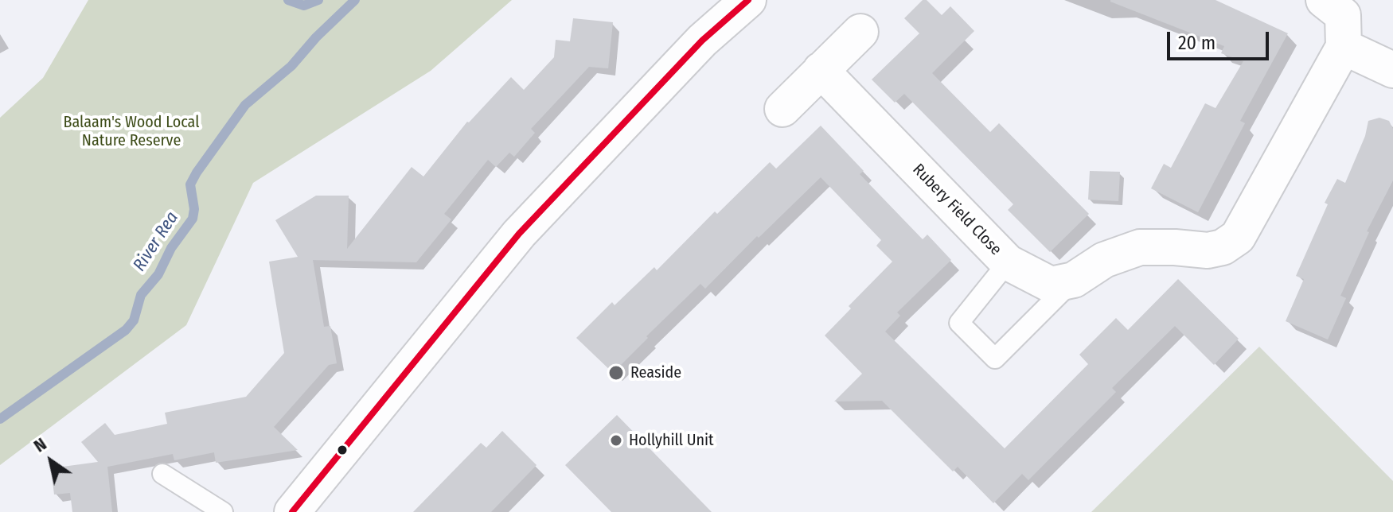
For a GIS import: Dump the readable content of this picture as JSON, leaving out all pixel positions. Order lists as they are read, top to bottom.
{
  "streets": {
    "street": ["Rubery Field Close"]
  },
  "water": ["River Rea"],
  "parks": ["Balaam's Wood Local Nature Reserve"],
  "places": ["Reaside", "Hollyhill Unit"],
  "scale_bar": "20 m",
  "north": "top left"
}
